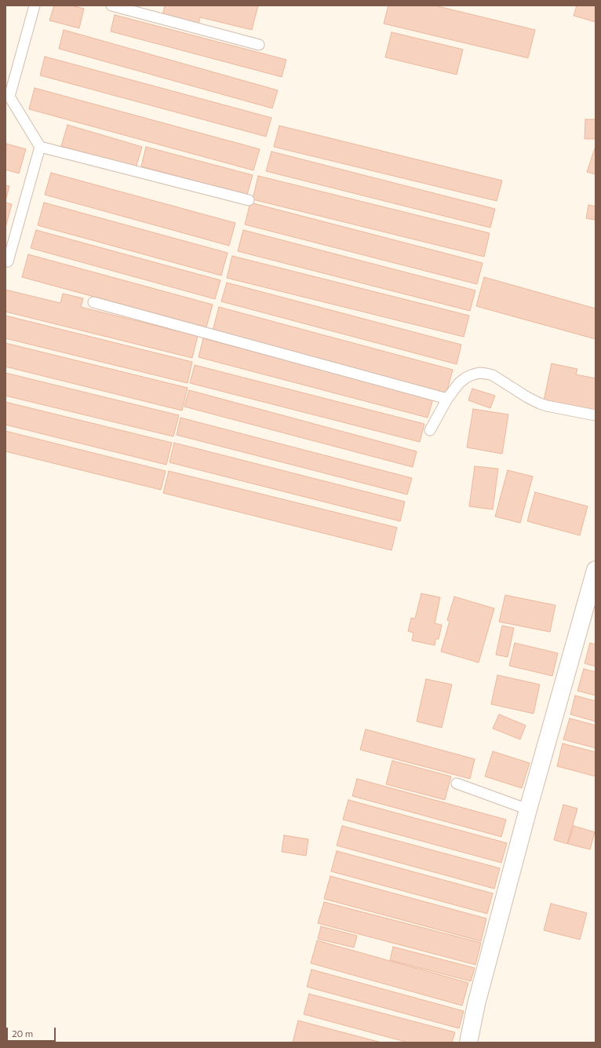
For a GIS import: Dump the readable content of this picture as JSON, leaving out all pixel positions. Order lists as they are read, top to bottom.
{
  "scale_bar": "20 m"
}
